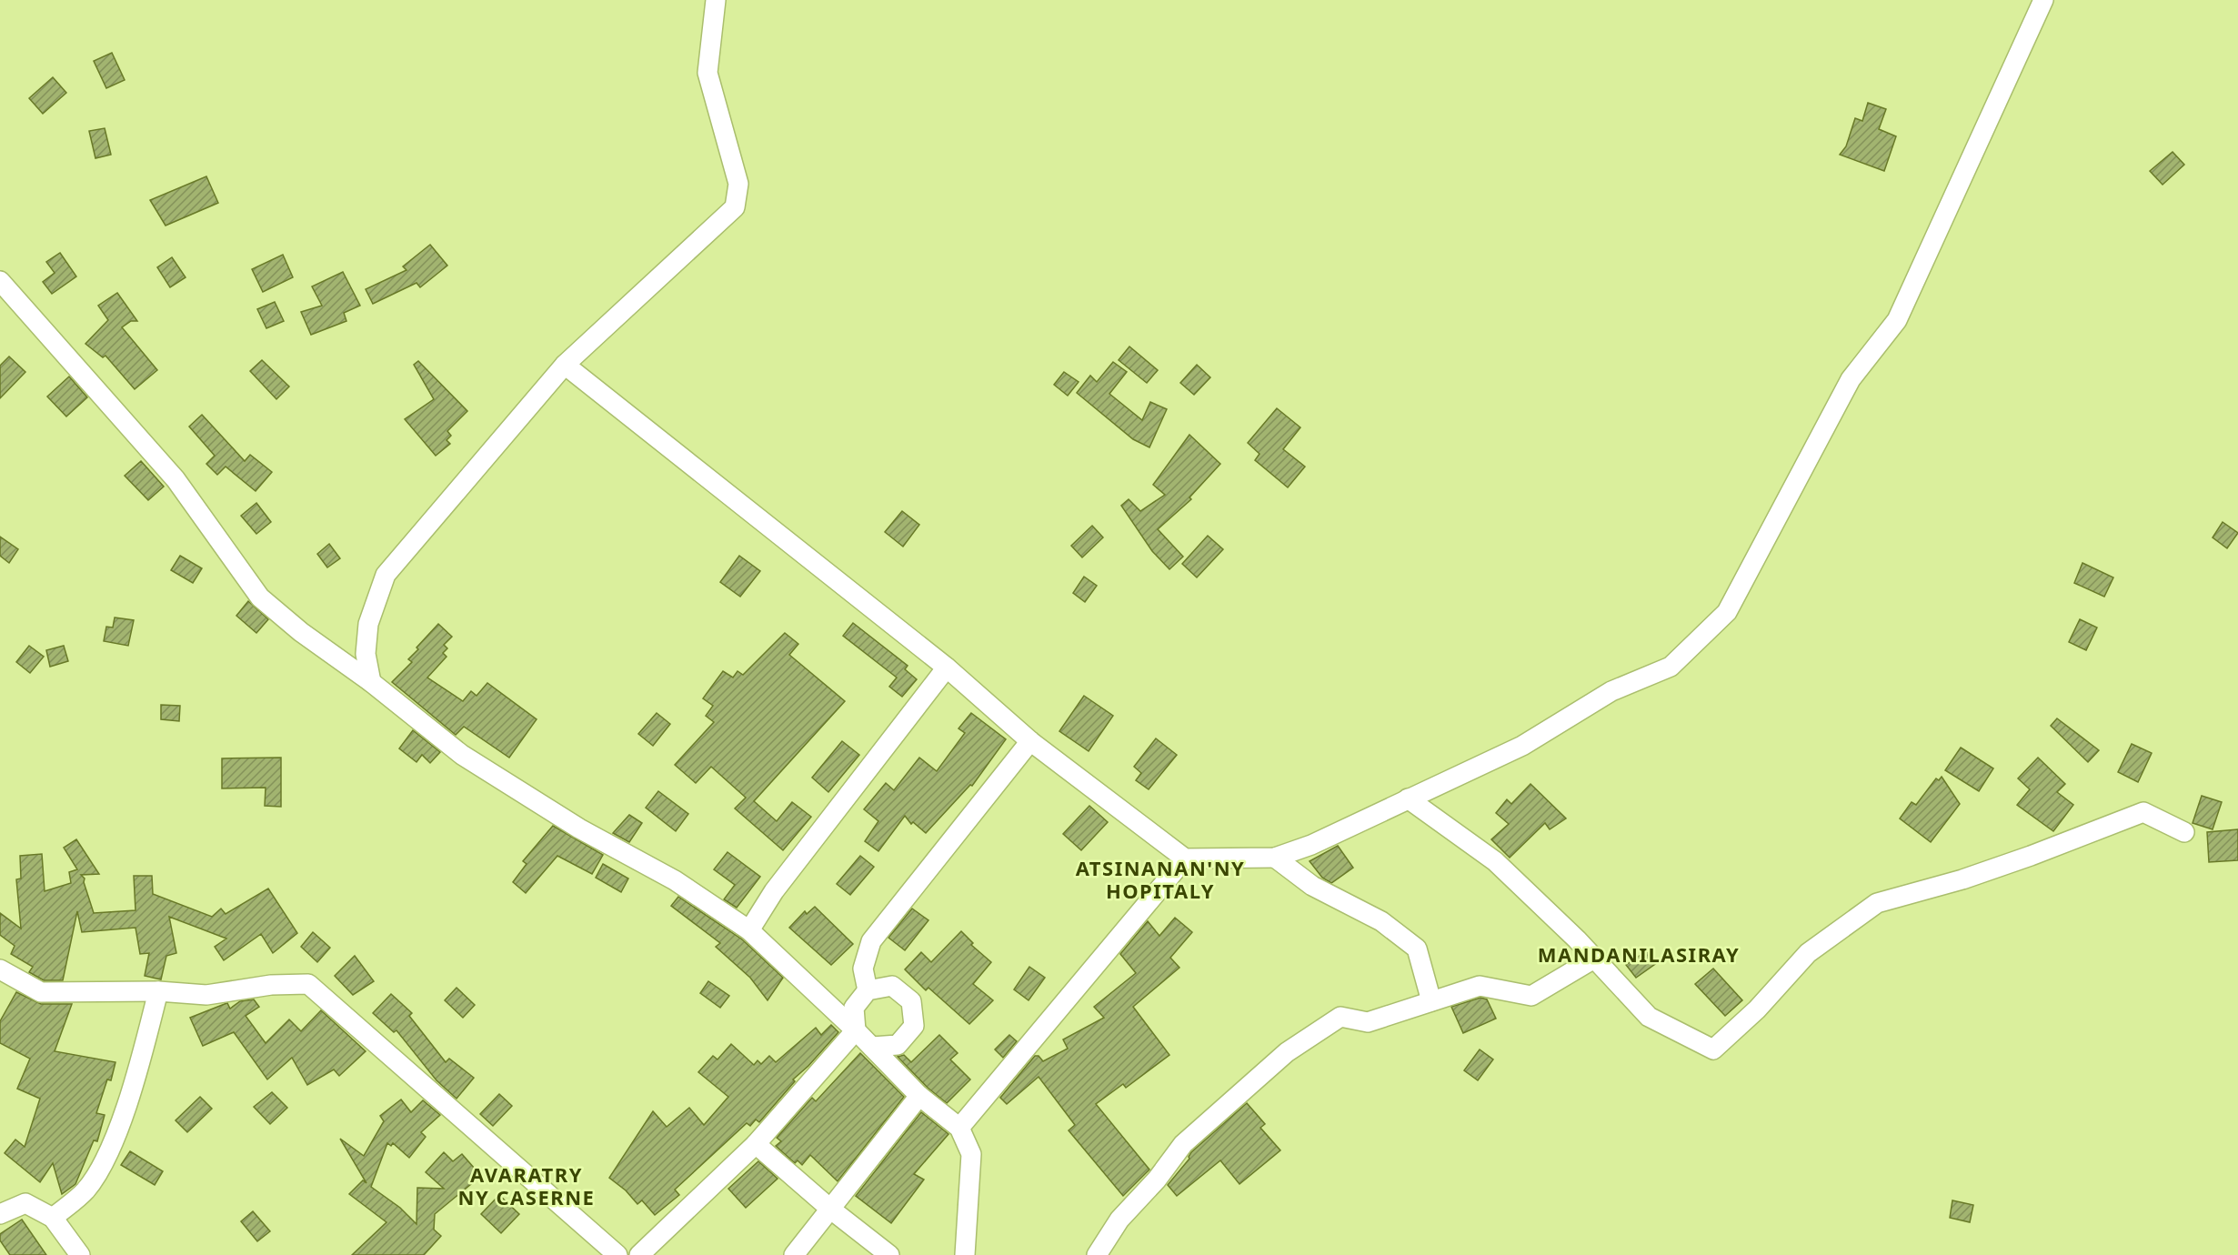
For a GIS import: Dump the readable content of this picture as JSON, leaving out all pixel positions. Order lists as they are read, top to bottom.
{
  "districts": ["ATSINANAN'NY HOPITALY", "MANDANILASIRAY", "AVARATRY NY CASERNE"]
}
